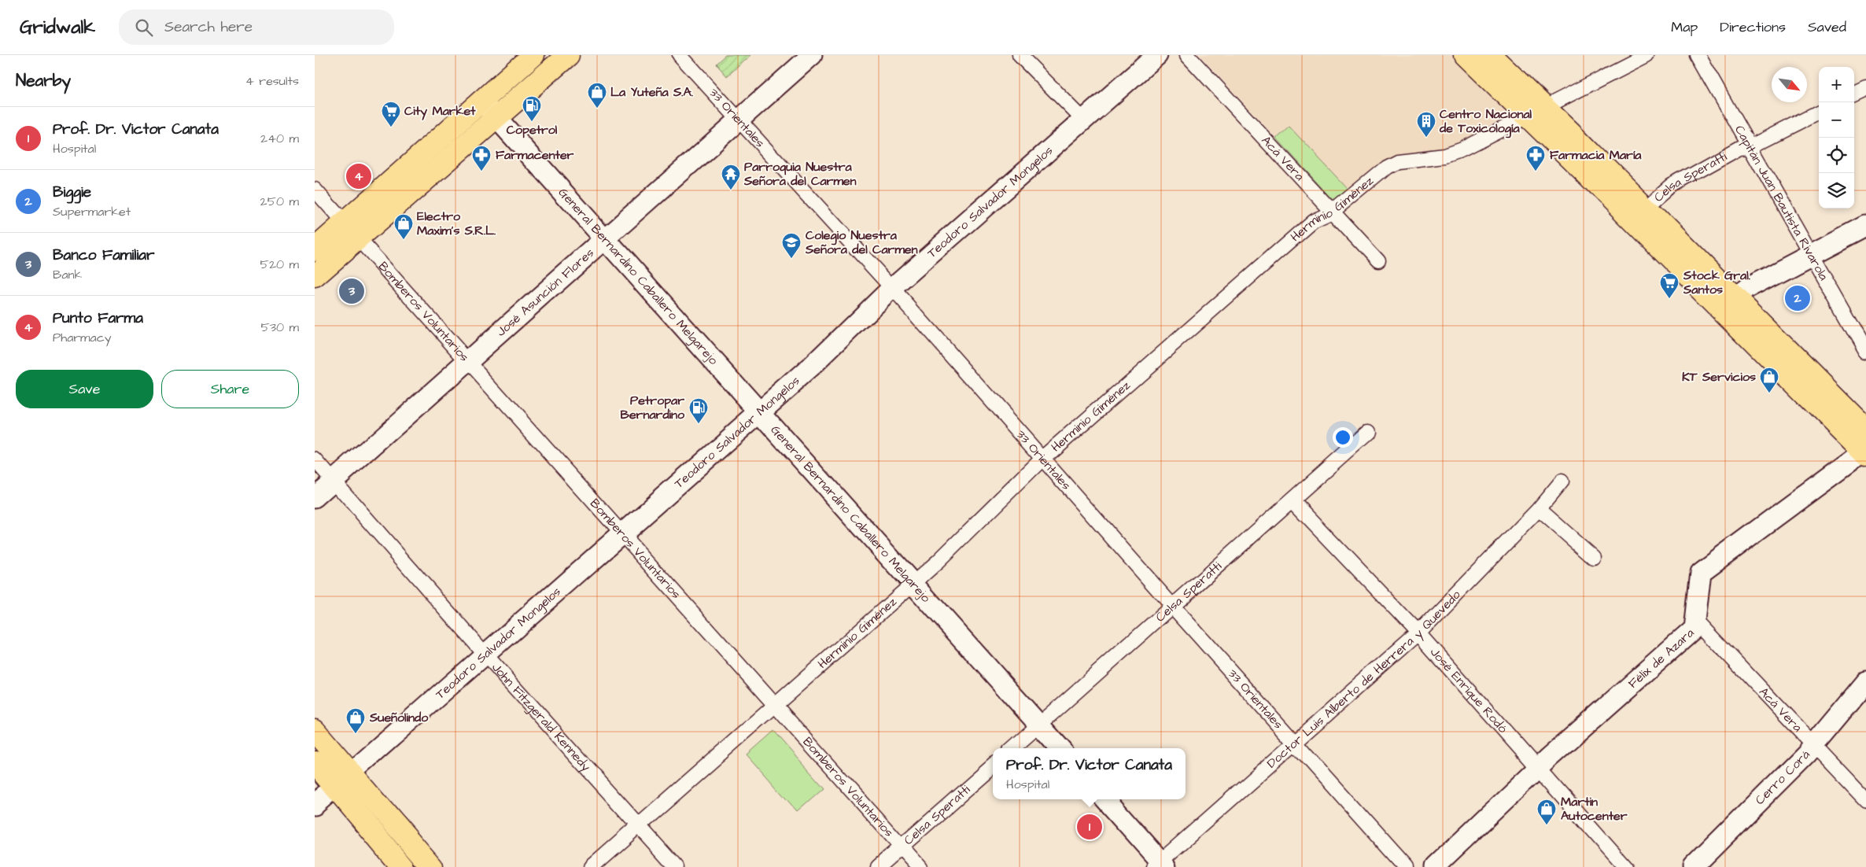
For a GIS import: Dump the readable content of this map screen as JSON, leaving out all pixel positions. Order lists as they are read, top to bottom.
{
  "streets": {
    "street": [
      "33 Orientales",
      "Acá Vera",
      "Celsa Speratti",
      "Teodoro Salvador Mongelos",
      "Capitán Juan Bautista Rivarola",
      "Herminio Giménez",
      "General Bernardino Caballero Melgarejo",
      "José Asunción Flores",
      "Bomberos Voluntarios",
      "Félix de Azara",
      "Doctor Luis Alberto de Herrera y Quevedo",
      "José Enrique Rodó",
      "John Fitzgerald Kennedy",
      "Cerro Corá"
    ]
  },
  "crossings": [
    ["33 Orientales", "Celsa Speratti"],
    ["33 Orientales", "Teodoro Salvador Mongelos"],
    ["33 Orientales", "Herminio Giménez"],
    ["33 Orientales", "José Asunción Flores"],
    ["33 Orientales", "Doctor Luis Alberto de Herrera y Quevedo"],
    ["Acá Vera", "Herminio Giménez"],
    ["Acá Vera", "Félix de Azara"],
    ["Acá Vera", "Cerro Corá"],
    ["Celsa Speratti", "Capitán Juan Bautista Rivarola"],
    ["Celsa Speratti", "General Bernardino Caballero Melgarejo"],
    ["Celsa Speratti", "Bomberos Voluntarios"],
    ["Celsa Speratti", "José Enrique Rodó"],
    ["Teodoro Salvador Mongelos", "General Bernardino Caballero Melgarejo"],
    ["Teodoro Salvador Mongelos", "Bomberos Voluntarios"],
    ["Teodoro Salvador Mongelos", "John Fitzgerald Kennedy"],
    ["Herminio Giménez", "General Bernardino Caballero Melgarejo"],
    ["Herminio Giménez", "Bomberos Voluntarios"],
    ["Herminio Giménez", "John Fitzgerald Kennedy"],
    ["General Bernardino Caballero Melgarejo", "José Asunción Flores"],
    ["José Asunción Flores", "Bomberos Voluntarios"],
    ["José Asunción Flores", "John Fitzgerald Kennedy"],
    ["Félix de Azara", "José Enrique Rodó"],
    ["Doctor Luis Alberto de Herrera y Quevedo", "José Enrique Rodó"]
  ],
  "places": {
    "shop": [
      "La Yuteña S.A.",
      "Electro Maxim's S.R.L.",
      "KT Servicios",
      "Sueñolindo",
      "Martin Autocenter"
    ],
    "fuel station": ["Copetrol", "Petropar Bernardino"],
    "supermarket": ["City Market", "Stock Gral. Santos"],
    "building": ["Centro Nacional de Toxicología"],
    "pharmacy": ["Farmacenter", "Farmacia María"],
    "temple": ["Parroquia Nuestra Señora del Carmen"],
    "school or university": ["Colegio Nuestra Señora del Carmen"]
  },
  "north": "bottom right",
  "page": {
    "header": "Gridwalk",
    "search": "Search here",
    "nav": ["Map", "Directions", "Saved"],
    "heading": ["Nearby", "4 results"],
    "map_buttons": ["+", "−"],
    "list": [
      {
        "mark": "1",
        "name": "Prof. Dr. Victor Canata",
        "note": "Hospital",
        "value": "240 m"
      },
      {
        "mark": "2",
        "name": "Biggie",
        "note": "Supermarket",
        "value": "250 m"
      },
      {
        "mark": "3",
        "name": "Banco Familiar",
        "note": "Bank",
        "value": "520 m"
      },
      {
        "mark": "4",
        "name": "Punto Farma",
        "note": "Pharmacy",
        "value": "530 m"
      }
    ],
    "pins": [
      "4",
      "3",
      "2",
      "1"
    ],
    "buttons": ["Save", "Share"],
    "popup": ["Prof. Dr. Victor Canata", "Hospital"]
  }
}
